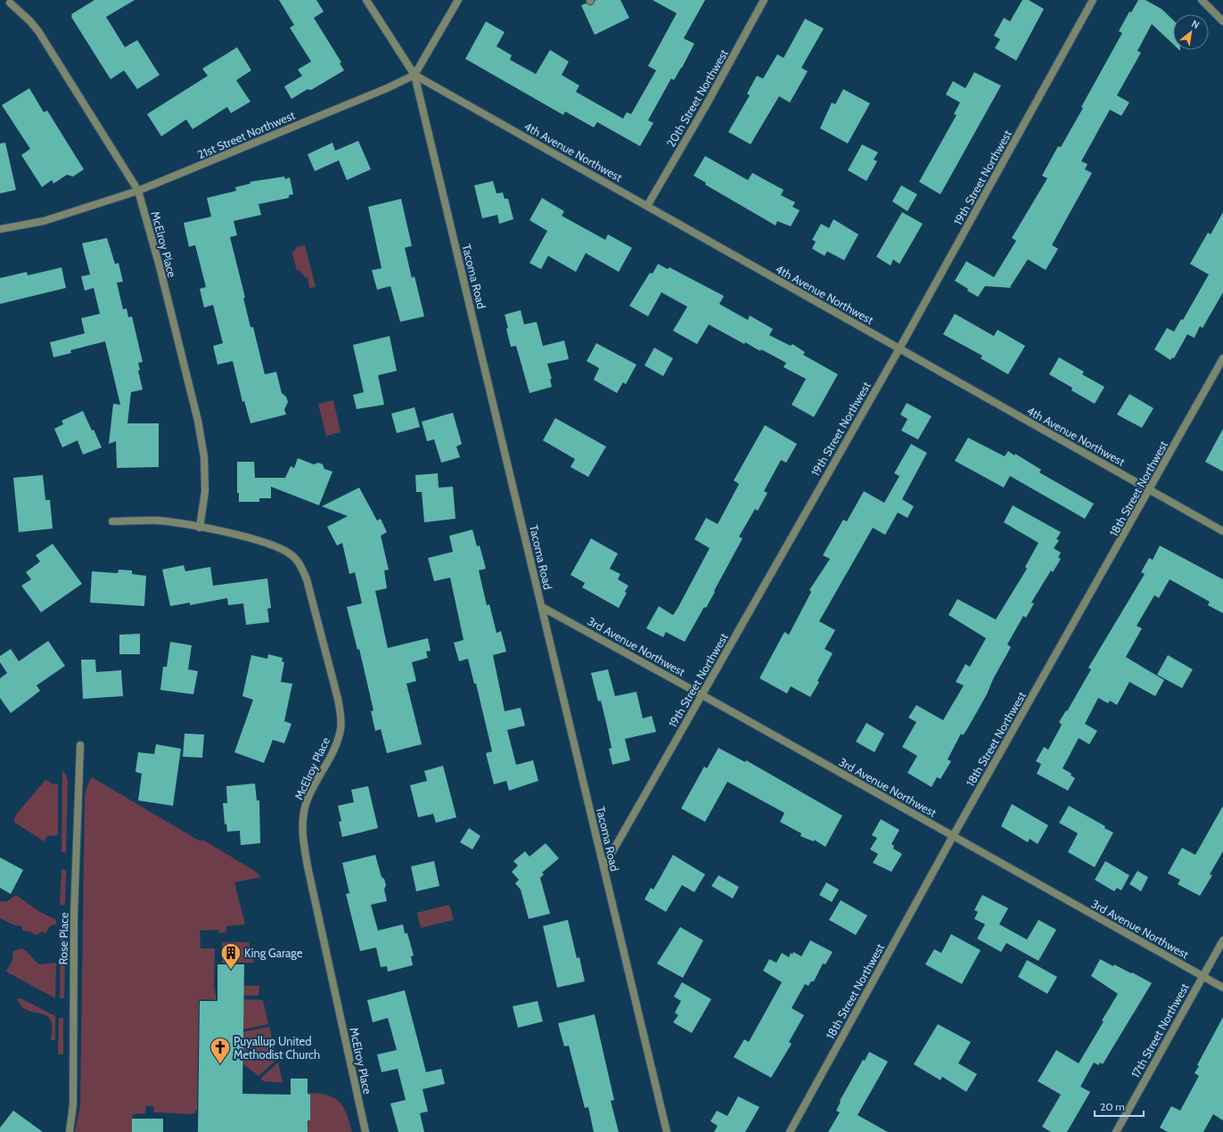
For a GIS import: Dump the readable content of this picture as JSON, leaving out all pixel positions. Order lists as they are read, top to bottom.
{
  "streets": {
    "street": [
      "20th Street Northwest",
      "21st Street Northwest",
      "4th Avenue Northwest",
      "19th Street Northwest",
      "McElroy Place",
      "Tacoma Road",
      "18th Street Northwest",
      "3rd Avenue Northwest",
      "Rose Place",
      "17th Street Northwest"
    ]
  },
  "crossings": [
    ["20th Street Northwest", "4th Avenue Northwest"],
    ["21st Street Northwest", "4th Avenue Northwest"],
    ["21st Street Northwest", "McElroy Place"],
    ["21st Street Northwest", "Tacoma Road"],
    ["4th Avenue Northwest", "19th Street Northwest"],
    ["4th Avenue Northwest", "Tacoma Road"],
    ["4th Avenue Northwest", "18th Street Northwest"],
    ["19th Street Northwest", "Tacoma Road"],
    ["19th Street Northwest", "3rd Avenue Northwest"],
    ["Tacoma Road", "3rd Avenue Northwest"],
    ["18th Street Northwest", "3rd Avenue Northwest"],
    ["3rd Avenue Northwest", "17th Street Northwest"]
  ],
  "places": {
    "building": ["King Garage"],
    "church": ["Puyallup United Methodist Church"]
  },
  "scale_bar": "20 m",
  "north": "top right"
}
